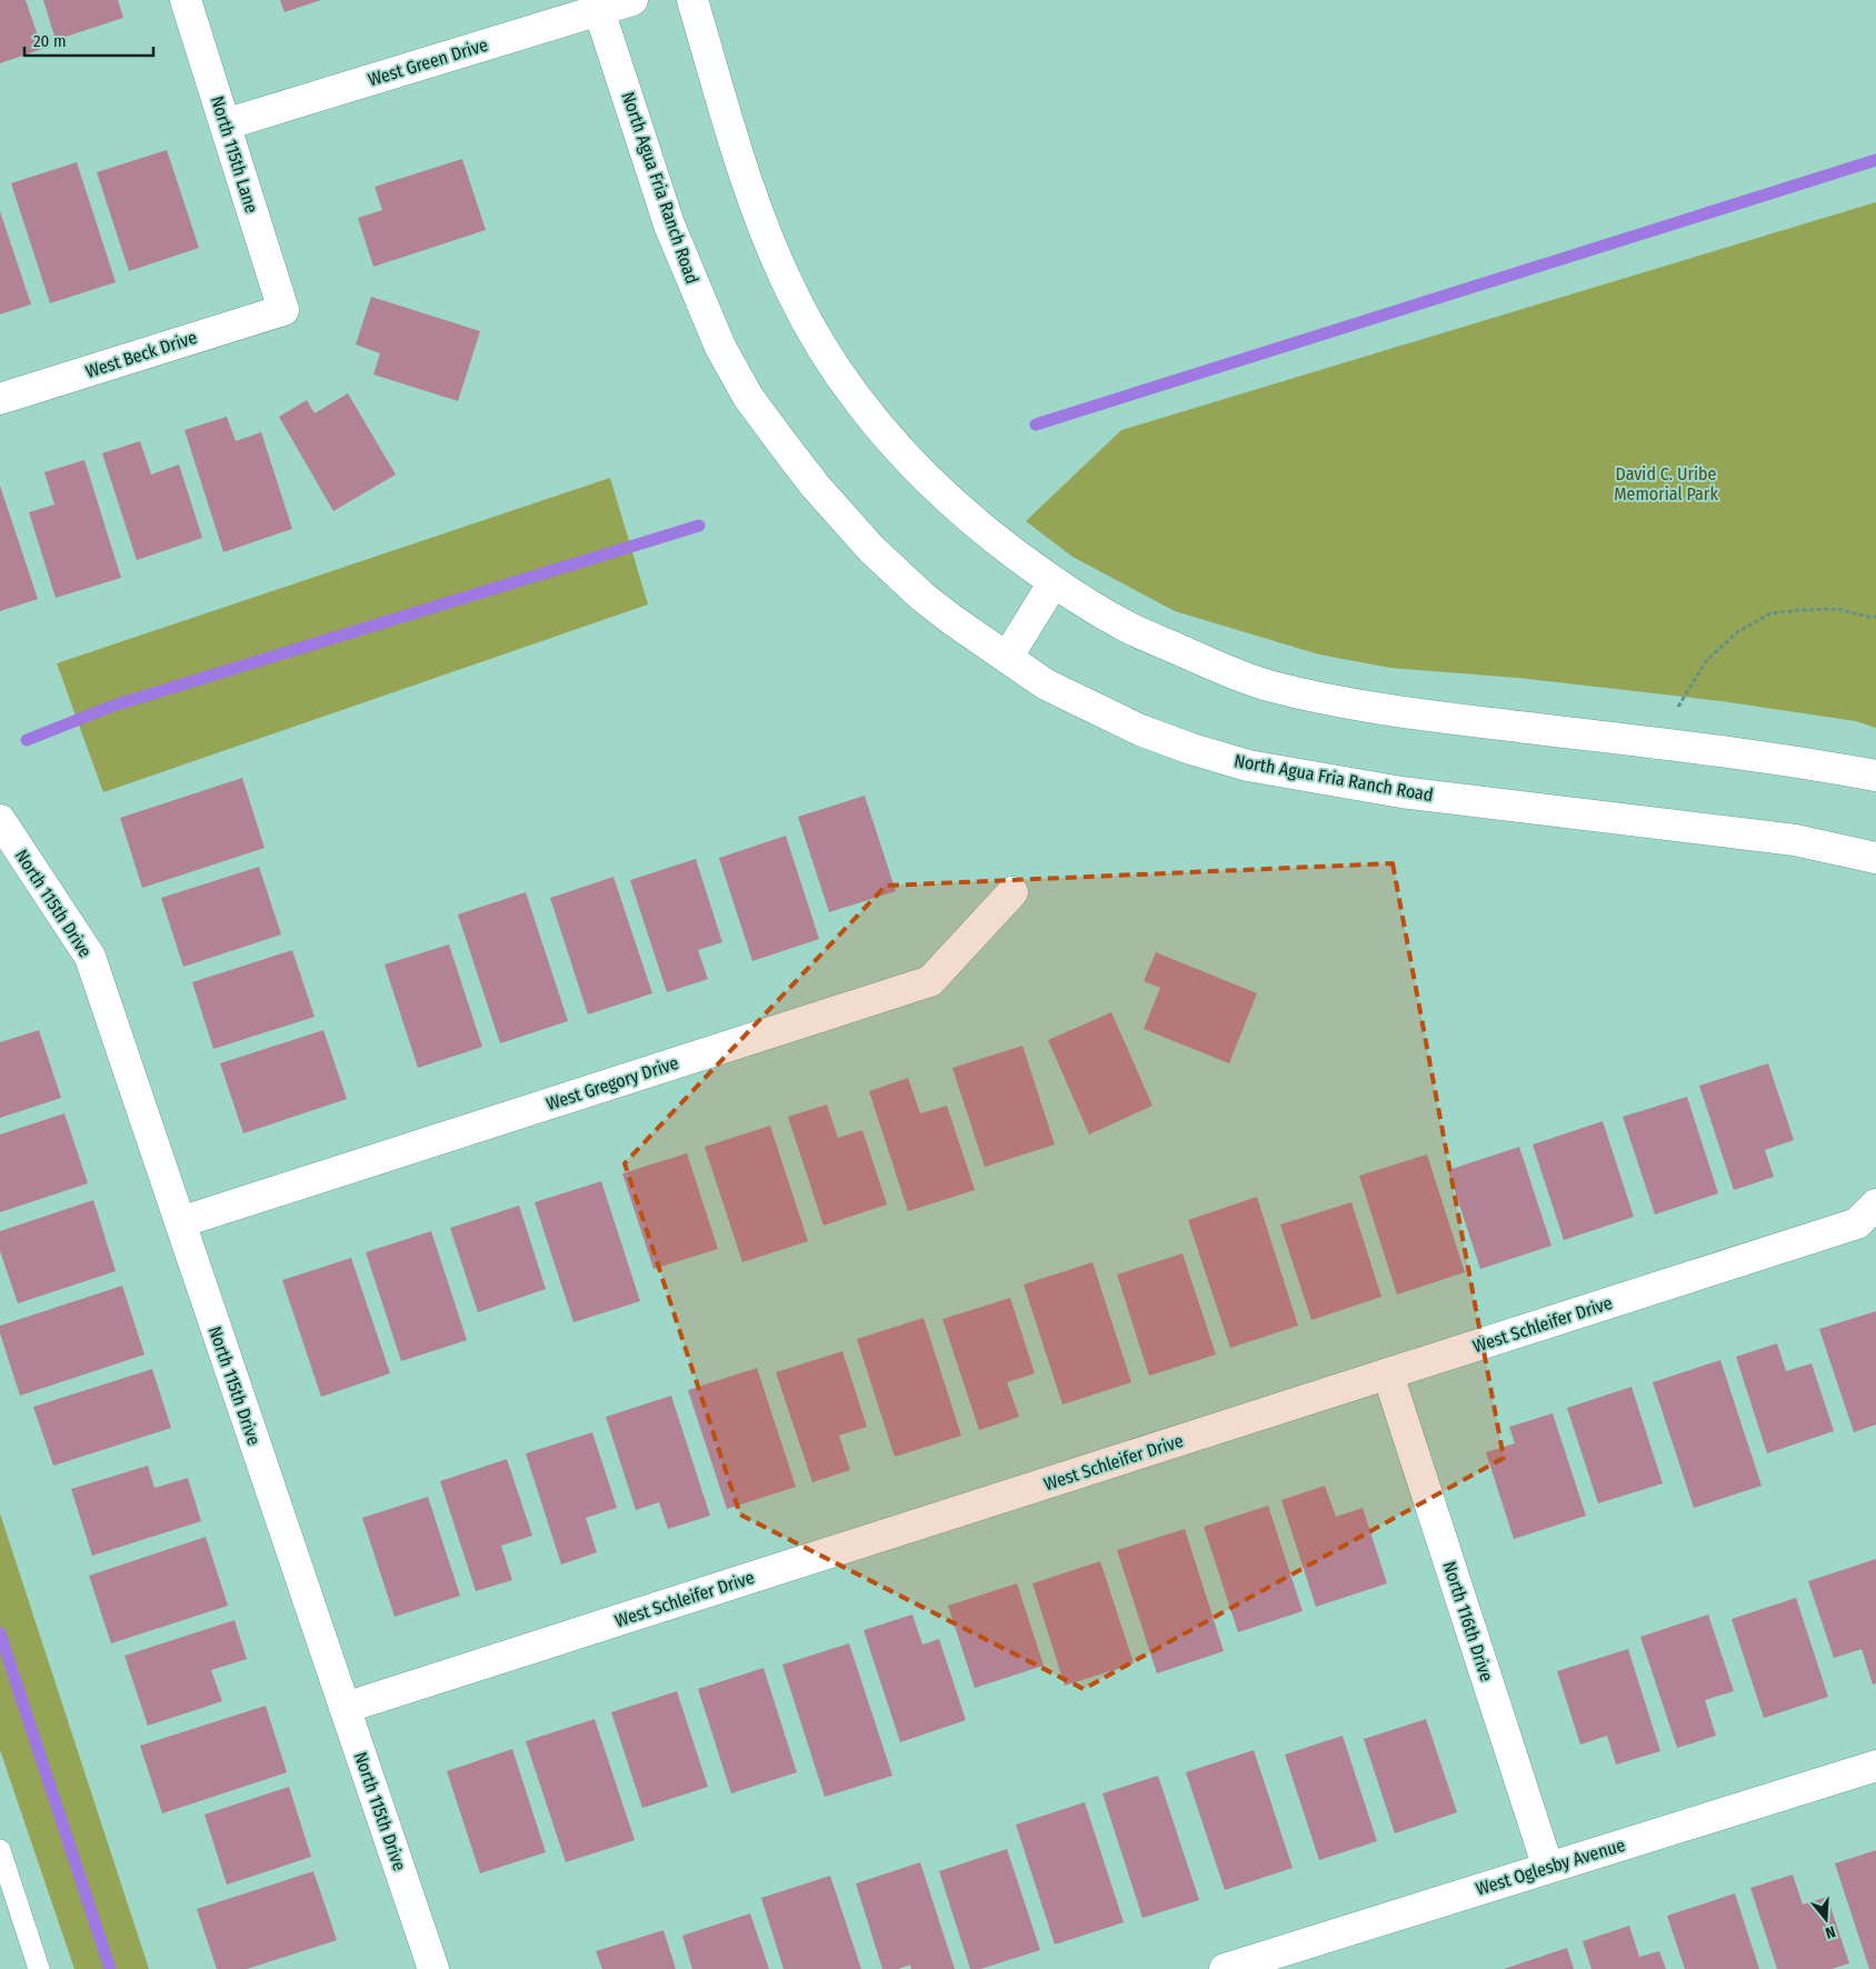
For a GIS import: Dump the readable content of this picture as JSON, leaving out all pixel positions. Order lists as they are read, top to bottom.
{
  "streets": {
    "street": [
      "West Green Drive",
      "North 115th Lane",
      "North Agua Fria Ranch Road",
      "West Beck Drive",
      "North 115th Drive",
      "West Gregory Drive",
      "West Schleifer Drive",
      "North 116th Drive",
      "West Oglesby Avenue"
    ]
  },
  "crossings": [
    ["West Green Drive", "North 115th Lane"],
    ["West Green Drive", "North Agua Fria Ranch Road"],
    ["North 115th Lane", "West Beck Drive"],
    ["North 115th Drive", "West Gregory Drive"],
    ["North 115th Drive", "West Schleifer Drive"],
    ["West Schleifer Drive", "North 116th Drive"],
    ["North 116th Drive", "West Oglesby Avenue"]
  ],
  "parks": ["David C. Uribe Memorial Park"],
  "scale_bar": "20 m",
  "north": "bottom"
}
